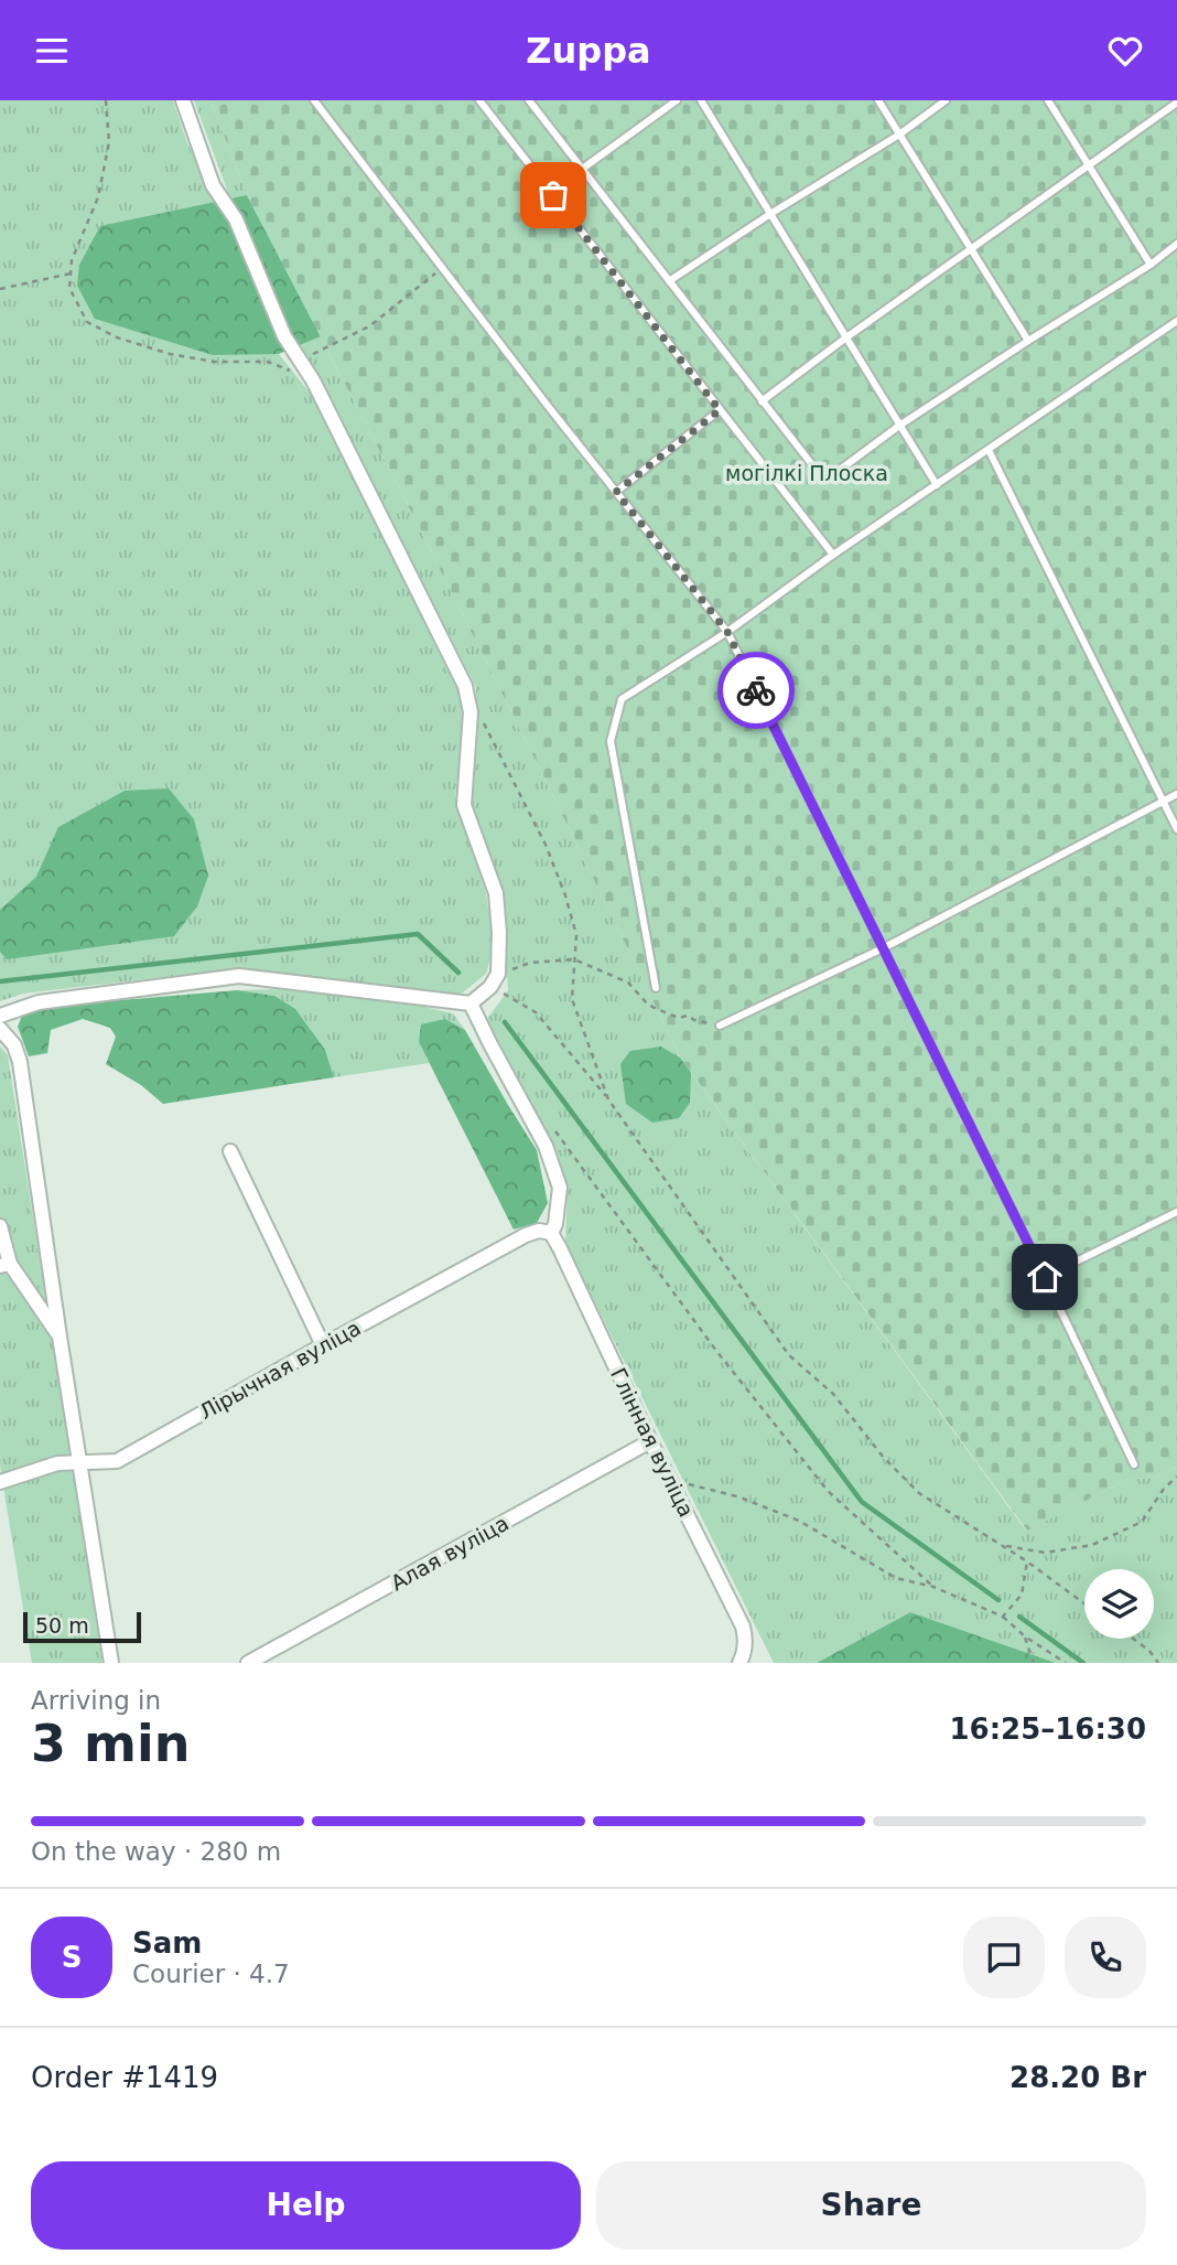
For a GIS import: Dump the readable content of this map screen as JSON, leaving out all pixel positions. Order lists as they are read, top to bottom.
{
  "streets": {
    "street": ["Лірычная вуліца", "Глінная вуліца", "Алая вуліца"]
  },
  "crossings": [
    ["Лірычная вуліца", "Глінная вуліца"],
    ["Глінная вуліца", "Алая вуліца"]
  ],
  "parks": ["могілкі Плоска"],
  "scale_bar": "50 m",
  "page": {
    "header": "Zuppa",
    "scale": "50 m",
    "heading": ["3 min", "Arriving in", "16:25–16:30"],
    "panel": [
      "Sam",
      "Courier · 4.7",
      "Order #1419",
      "28.20 Br"
    ],
    "bar": "On the way · 280 m",
    "round": "S",
    "buttons": ["Help", "Share"]
  }
}
